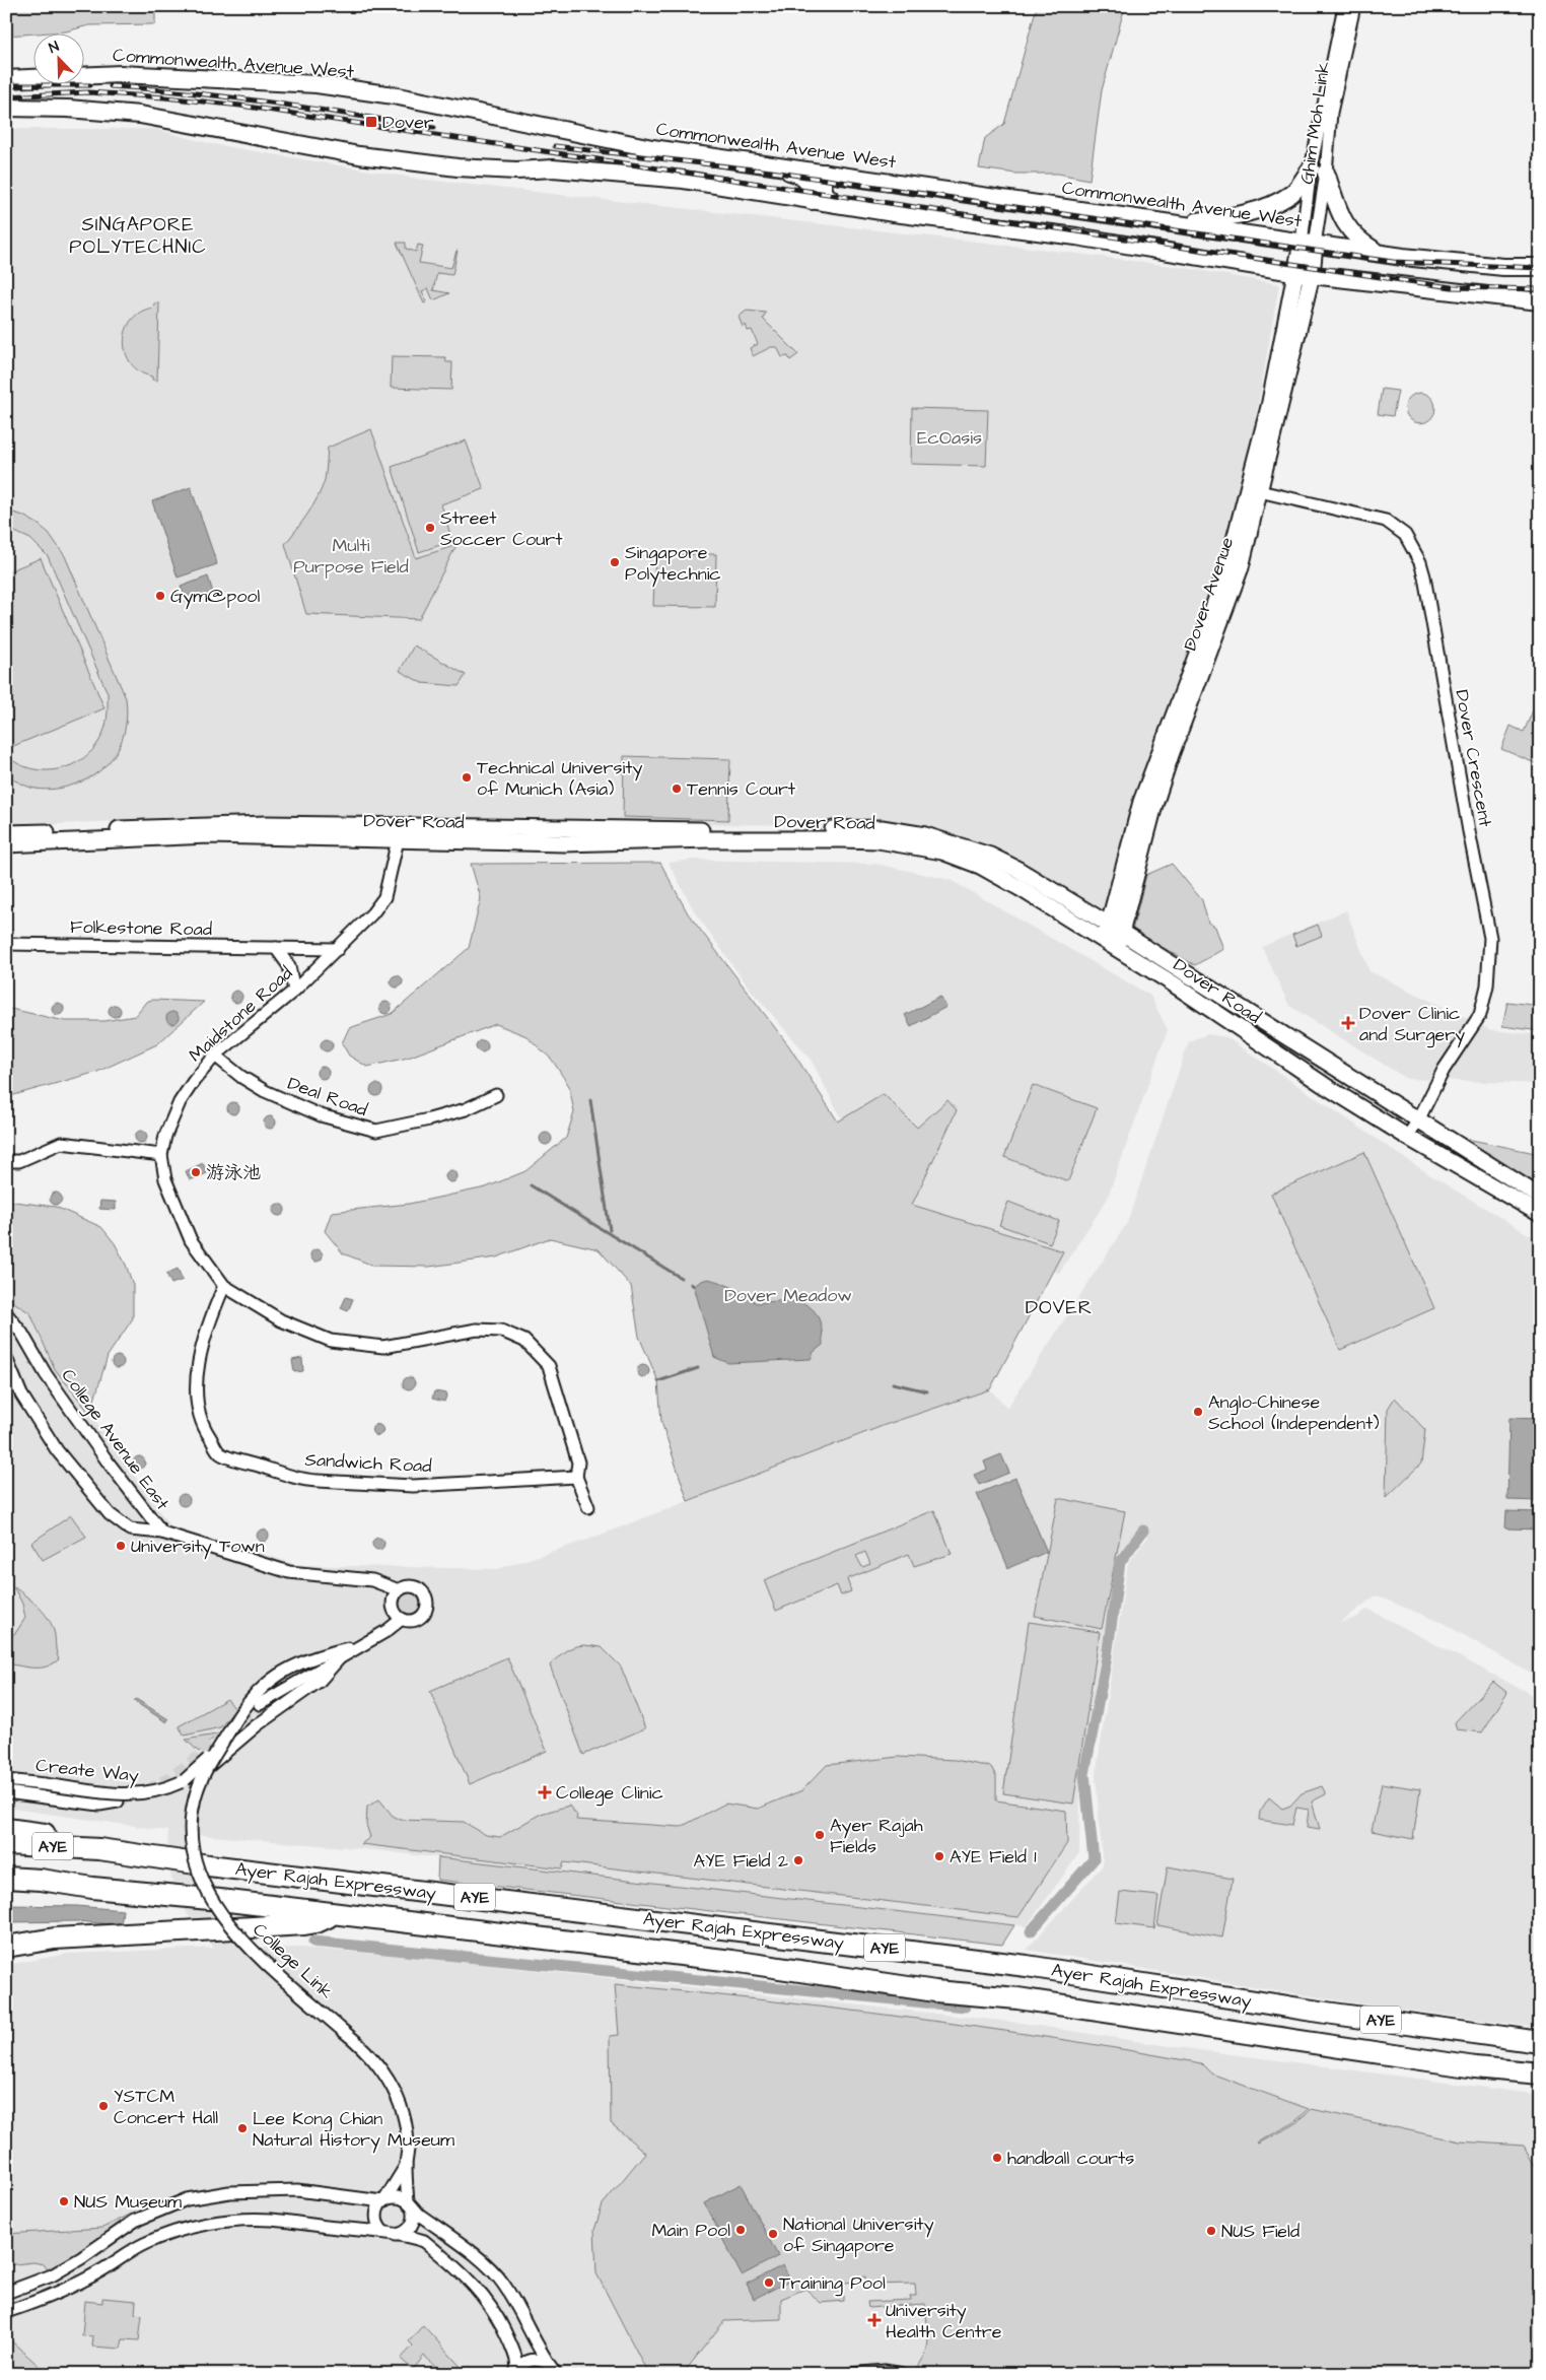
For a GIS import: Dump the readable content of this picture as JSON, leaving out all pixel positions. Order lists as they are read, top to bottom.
{
  "streets": {
    "highway": ["AYE", "Ayer Rajah Expressway"],
    "main road": ["Commonwealth Avenue West"],
    "street": [
      "Ghim Moh Link",
      "Dover Avenue",
      "Dover Crescent",
      "Dover Road",
      "Folkestone Road",
      "Maidstone Road",
      "Deal Road",
      "College Avenue East",
      "Sandwich Road",
      "Create Way",
      "College Link"
    ]
  },
  "crossings": [
    ["Commonwealth Avenue West", "Ghim Moh Link"],
    ["Commonwealth Avenue West", "Dover Avenue"],
    ["Ghim Moh Link", "Dover Avenue"],
    ["Dover Avenue", "Dover Crescent"],
    ["Dover Avenue", "Dover Road"],
    ["Dover Crescent", "Dover Road"],
    ["Dover Road", "Maidstone Road"],
    ["Folkestone Road", "Maidstone Road"],
    ["Maidstone Road", "Deal Road"],
    ["Maidstone Road", "Sandwich Road"],
    ["Create Way", "College Link"]
  ],
  "districts": ["SINGAPORE POLYTECHNIC", "DOVER"],
  "parks": ["EcOasis", "Multi Purpose Field", "Dover Meadow"],
  "places": {
    "transit": ["Dover"],
    "other": [
      "Street Soccer Court",
      "Singapore Polytechnic",
      "Gym@pool",
      "Technical University of Munich (Asia)",
      "Tennis Court",
      "游泳池",
      "Anglo-Chinese School (Independent)",
      "University Town",
      "Ayer Rajah Fields",
      "AYE Field 1",
      "AYE Field 2",
      "YSTCM Concert Hall",
      "Lee Kong Chian Natural History Museum",
      "handball courts",
      "NUS Museum",
      "Main Pool",
      "NUS Field",
      "National University of Singapore",
      "Training Pool"
    ],
    "health": ["Dover Clinic and Surgery", "College Clinic", "University Health Centre"]
  },
  "north": "top left"
}
